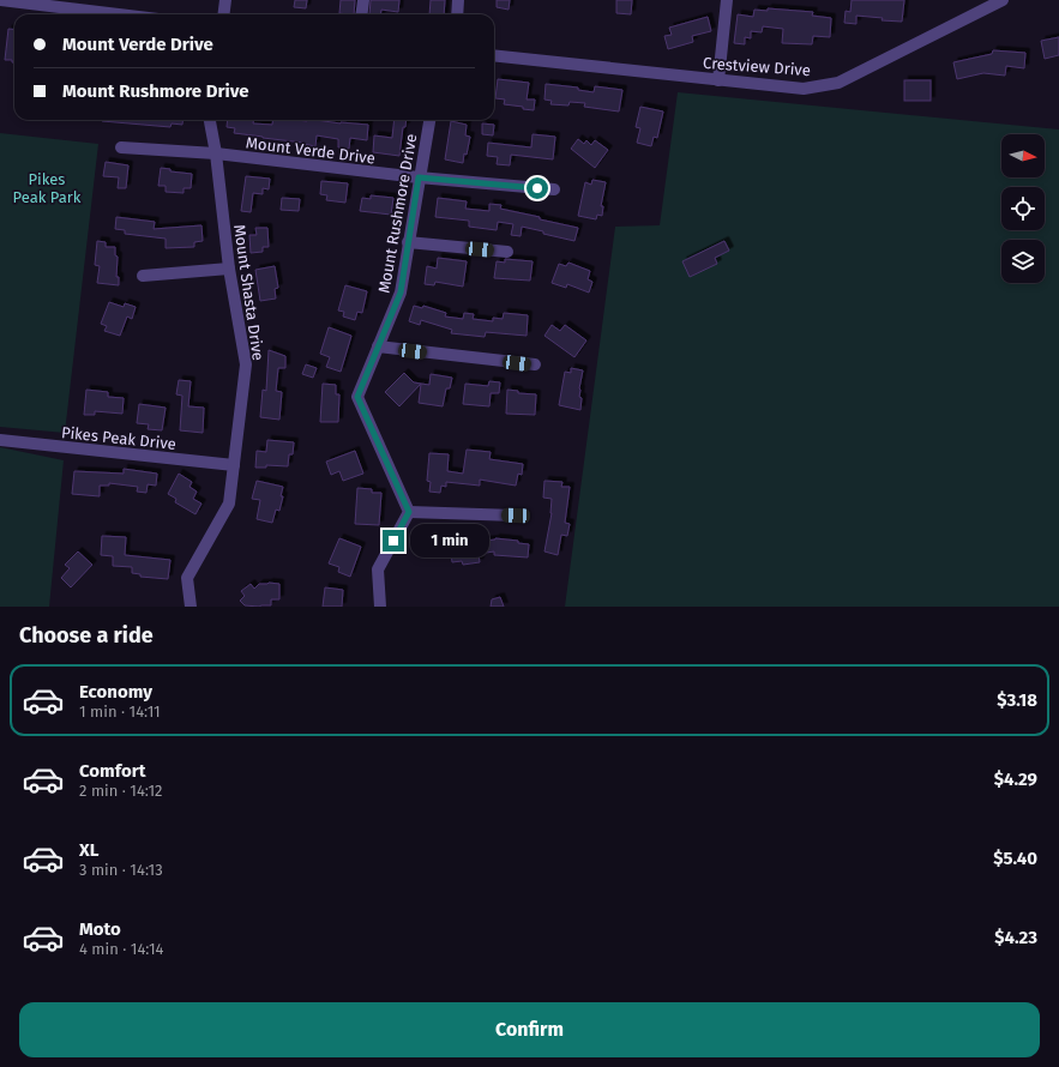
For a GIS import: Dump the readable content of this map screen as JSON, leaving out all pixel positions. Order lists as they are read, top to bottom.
{
  "streets": {
    "street": [
      "Crestview Drive",
      "Mount Verde Drive",
      "Mount Rushmore Drive",
      "Mount Shasta Drive",
      "Pikes Peak Drive"
    ]
  },
  "crossings": [
    ["Mount Verde Drive", "Mount Rushmore Drive"],
    ["Mount Verde Drive", "Mount Shasta Drive"],
    ["Mount Shasta Drive", "Pikes Peak Drive"]
  ],
  "parks": ["Pikes Peak Park"],
  "north": "right",
  "page": {
    "banner": ["Mount Verde Drive", "Mount Rushmore Drive"],
    "bubble": "1 min",
    "heading": "Choose a ride",
    "list": [
      {
        "name": "Economy",
        "note": "1 min · 14:11",
        "value": "$3.18"
      },
      {
        "name": "Comfort",
        "note": "2 min · 14:12",
        "value": "$4.29"
      },
      {
        "name": "XL",
        "note": "3 min · 14:13",
        "value": "$5.40"
      },
      {
        "name": "Moto",
        "note": "4 min · 14:14",
        "value": "$4.23"
      }
    ],
    "buttons": "Confirm"
  }
}
